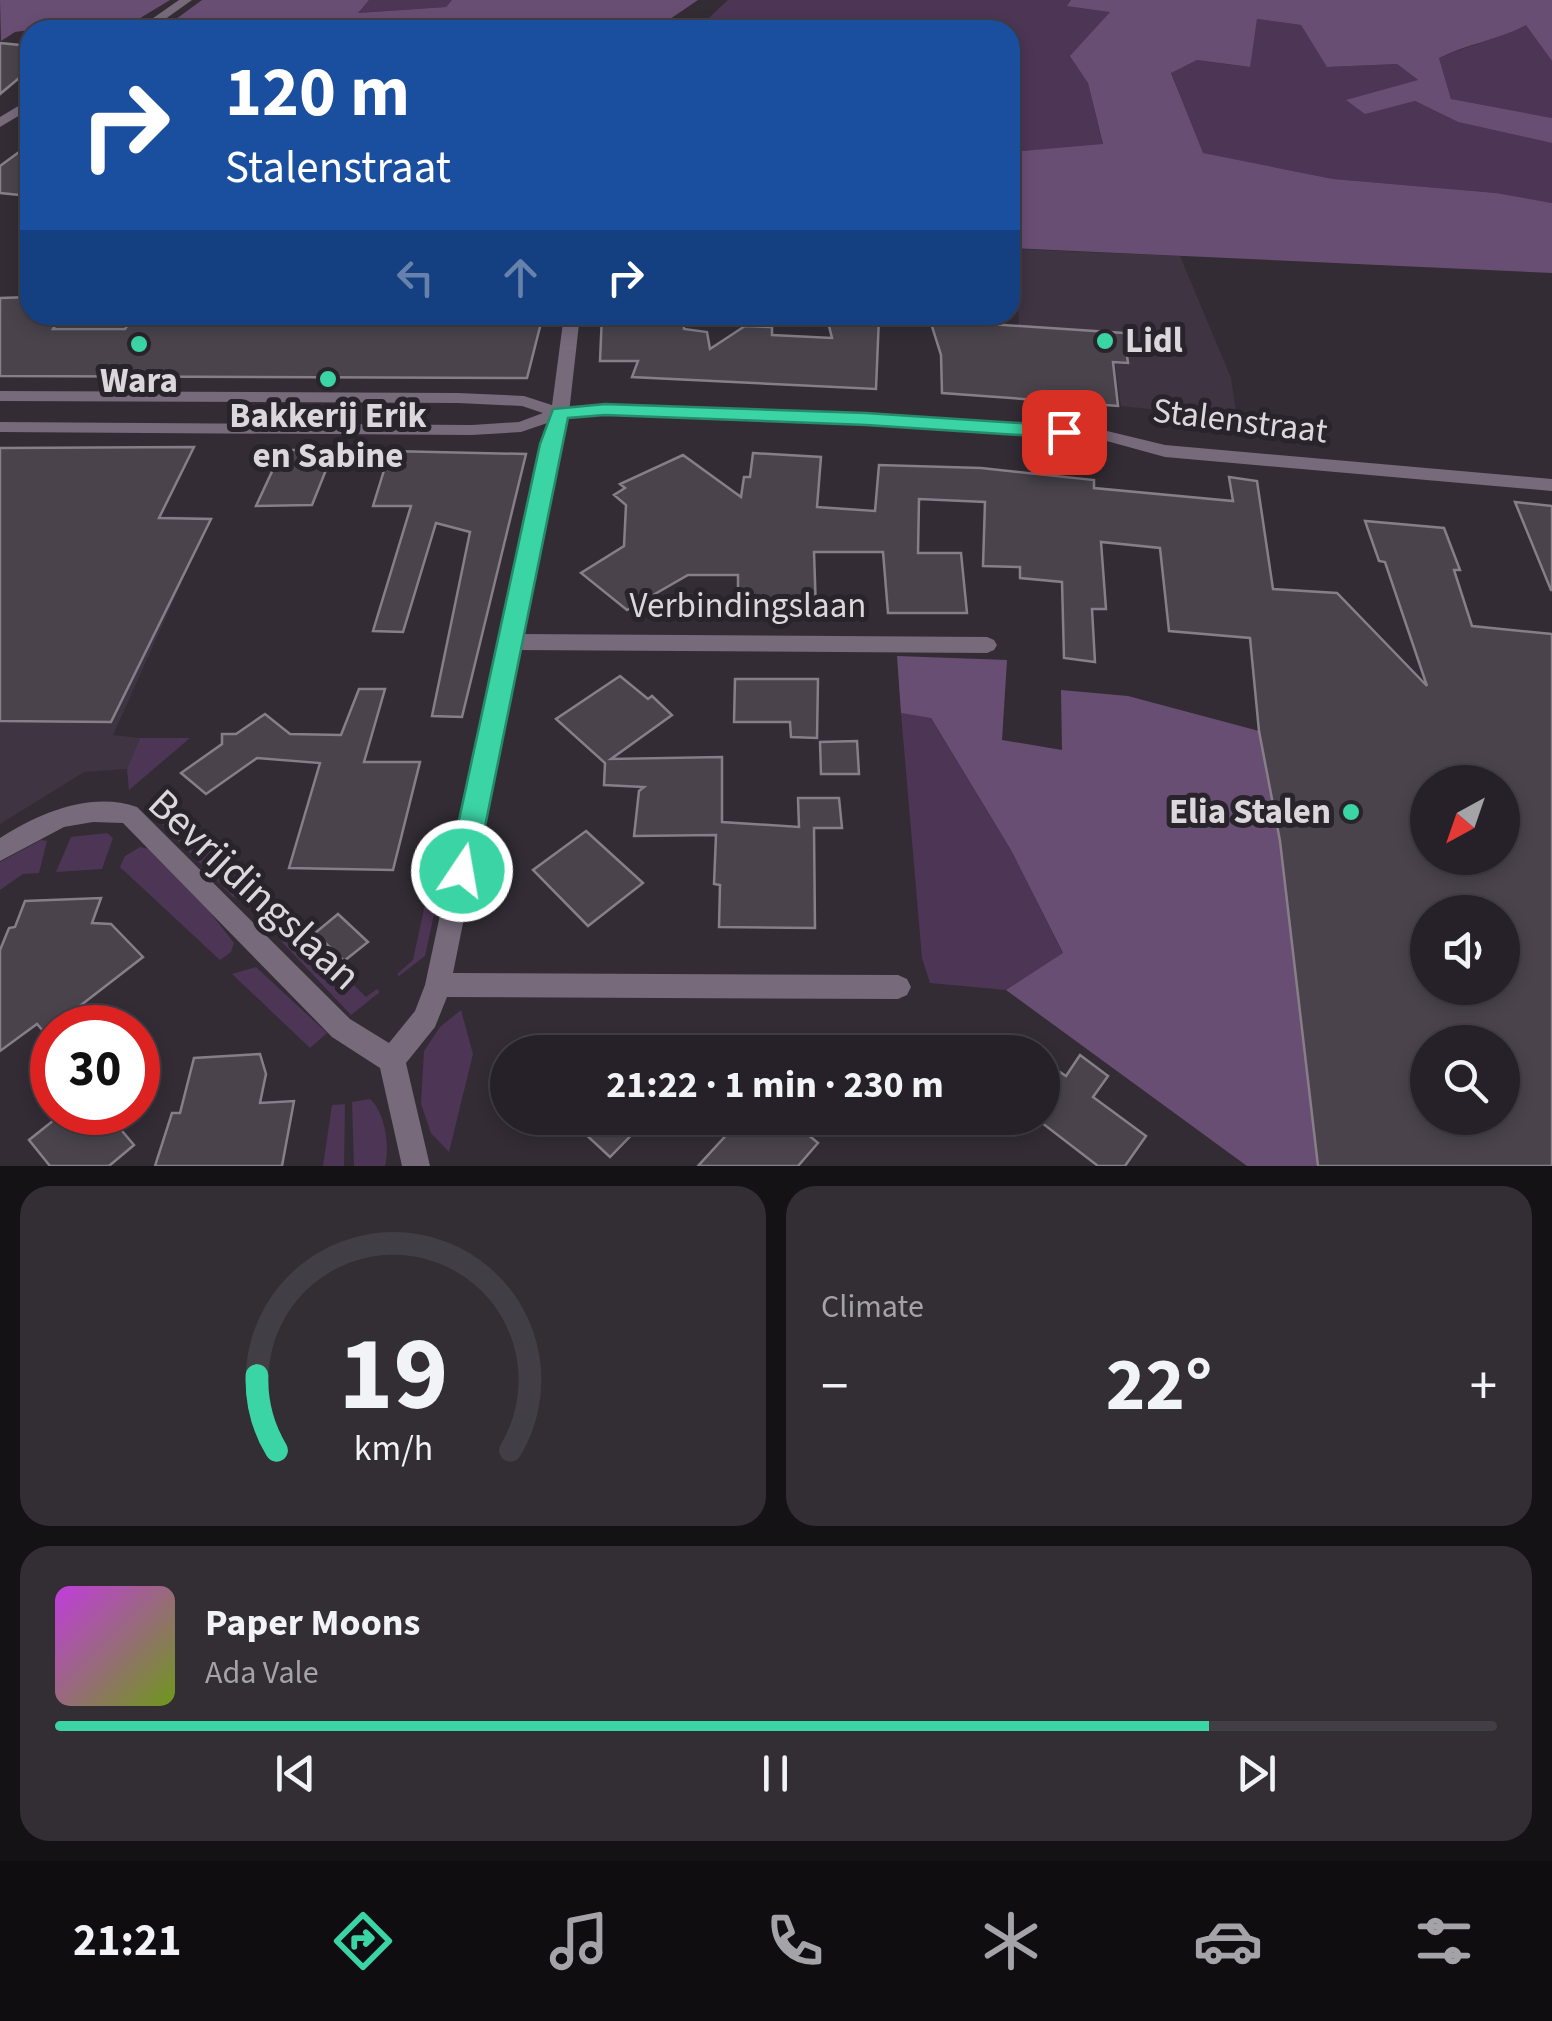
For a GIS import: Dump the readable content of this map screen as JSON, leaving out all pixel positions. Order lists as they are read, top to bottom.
{
  "streets": {
    "street": ["Stalenstraat", "Verbindingslaan", "Bevrijdingslaan"]
  },
  "places": [
    "Lidl",
    "Wara",
    "Bakkerij Erik en Sabine",
    "Elia Stalen"
  ],
  "north": "bottom left",
  "page": {
    "turn": ["120 m", "Stalenstraat"],
    "limit": "30",
    "trip": "21:22 · 1 min · 230 m",
    "tile": "Climate",
    "heat": ["−", "22°", "+"],
    "song": ["Paper Moons", "Ada Vale"],
    "tabs": "21:21",
    "gauge": ["19", "km/h"]
  }
}
